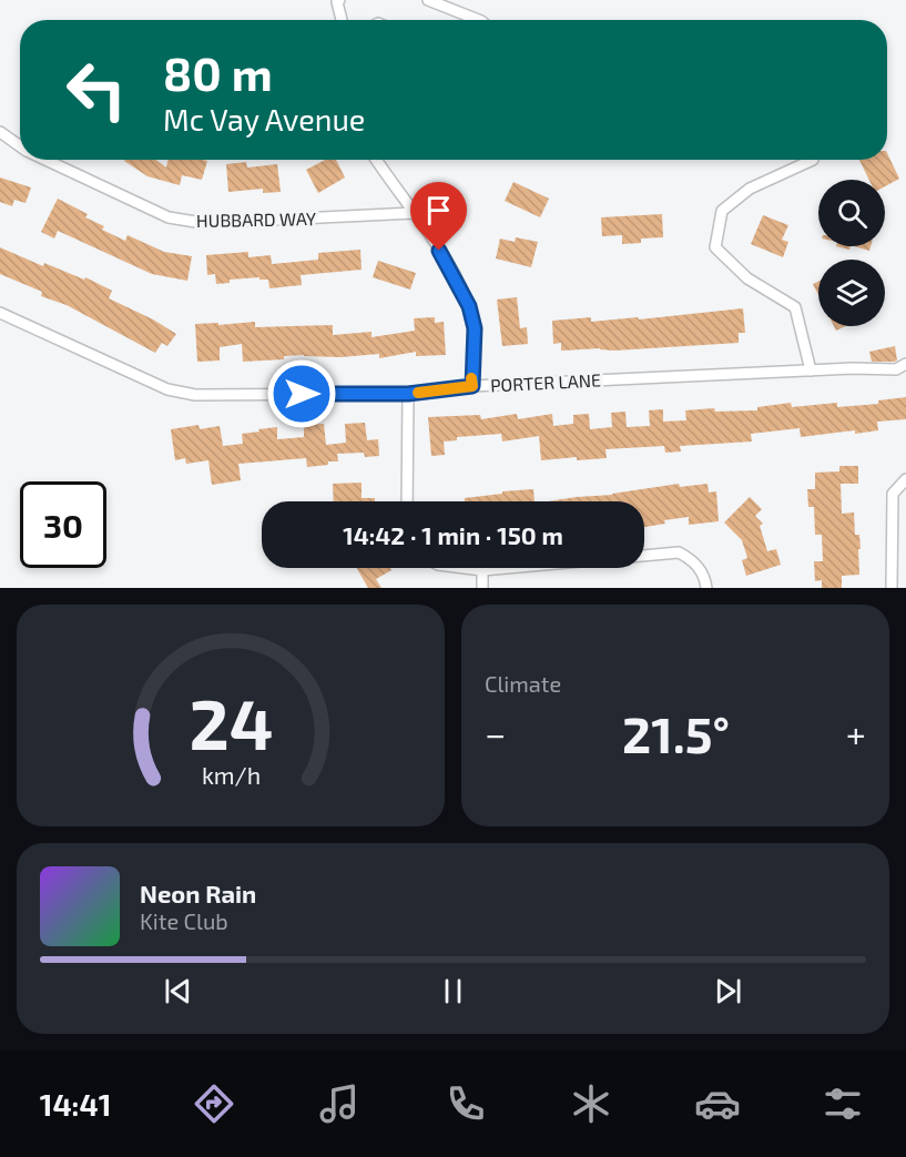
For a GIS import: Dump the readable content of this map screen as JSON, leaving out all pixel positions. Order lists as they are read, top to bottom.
{
  "streets": {
    "street": ["HUBBARD WAY", "PORTER LANE"]
  },
  "page": {
    "turn": ["80 m", "Mc Vay Avenue"],
    "limit": "30",
    "trip": "14:42 · 1 min · 150 m",
    "tile": "Climate",
    "heat": ["−", "21.5°", "+"],
    "song": ["Neon Rain", "Kite Club"],
    "tabs": "14:41",
    "gauge": ["24", "km/h"]
  }
}
